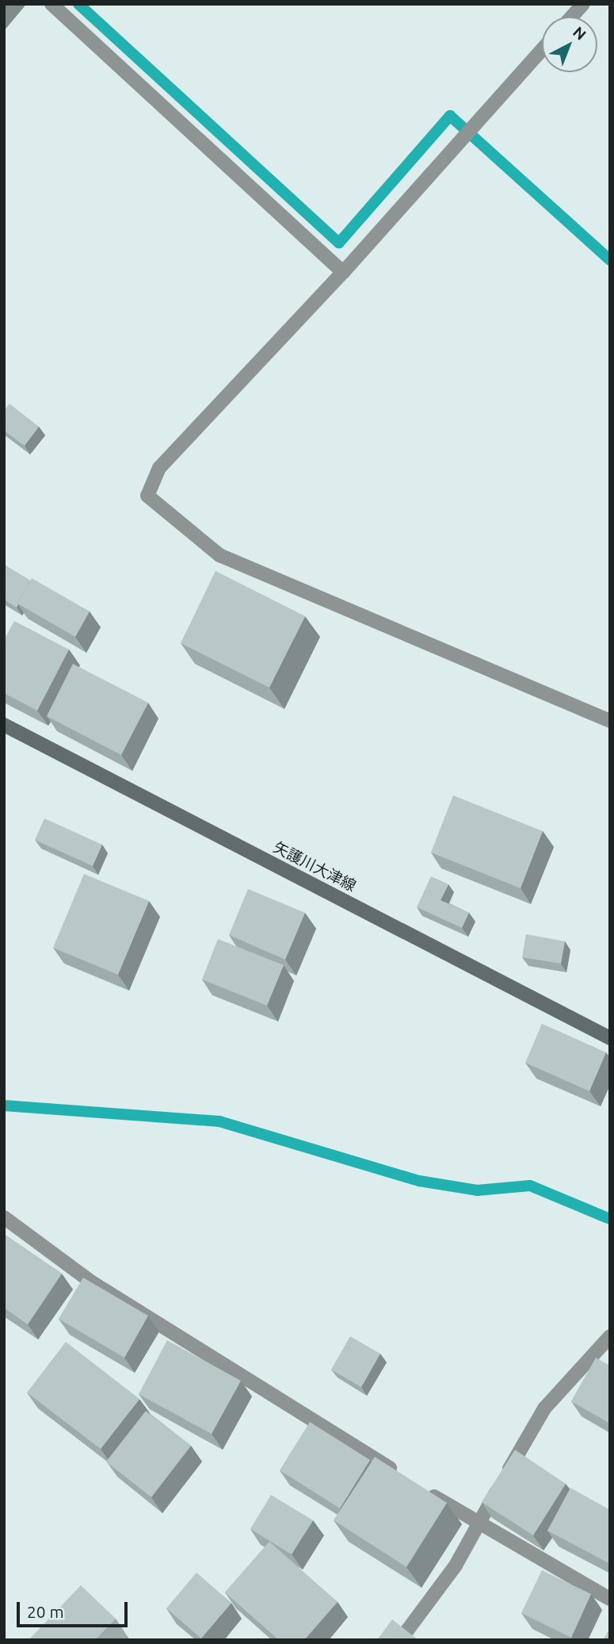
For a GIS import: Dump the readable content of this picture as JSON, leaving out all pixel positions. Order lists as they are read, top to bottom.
{
  "streets": {
    "main road": ["矢護川大津線"]
  },
  "scale_bar": "20 m",
  "north": "top right"
}
